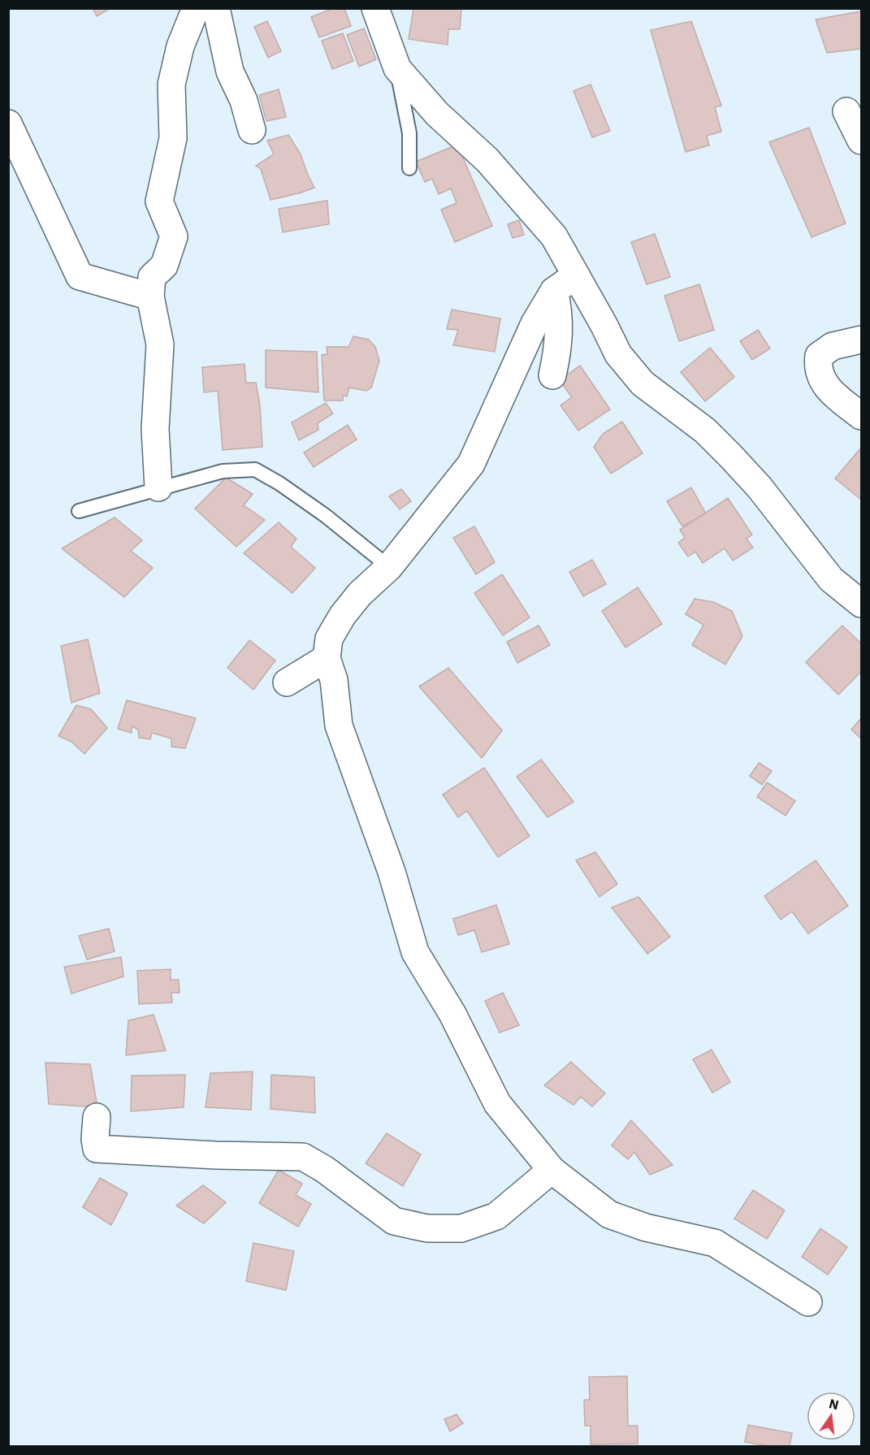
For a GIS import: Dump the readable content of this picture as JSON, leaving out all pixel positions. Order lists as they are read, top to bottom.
{
  "north": "top"
}
